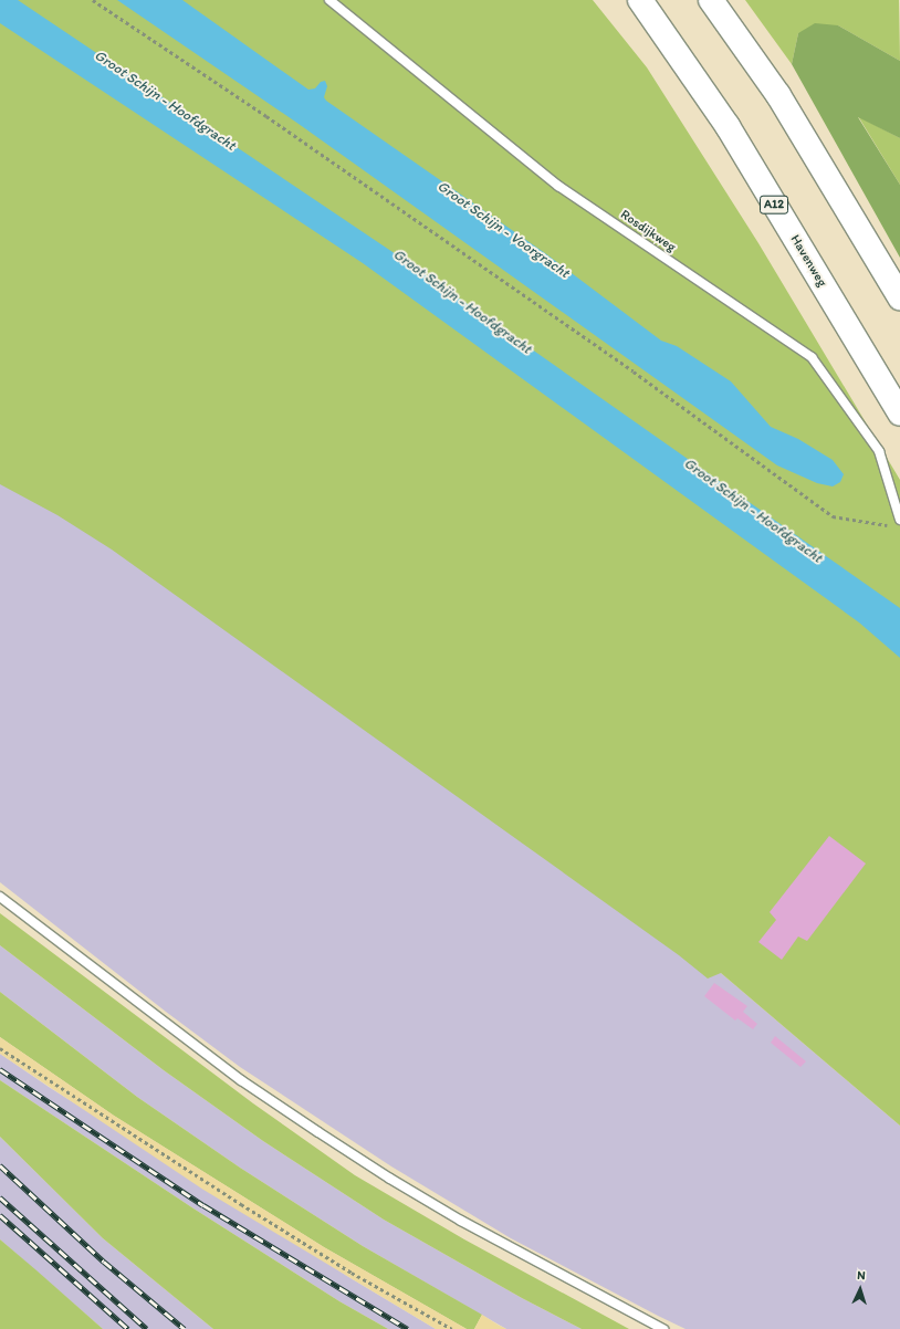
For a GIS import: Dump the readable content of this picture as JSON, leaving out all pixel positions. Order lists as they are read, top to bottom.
{
  "streets": {
    "highway": ["A12", "Havenweg"],
    "lane": ["Rosdijkweg"]
  },
  "water": ["Groot Schijn - Hoofdgracht", "Groot Schijn - Voorgracht"],
  "north": "top"
}
